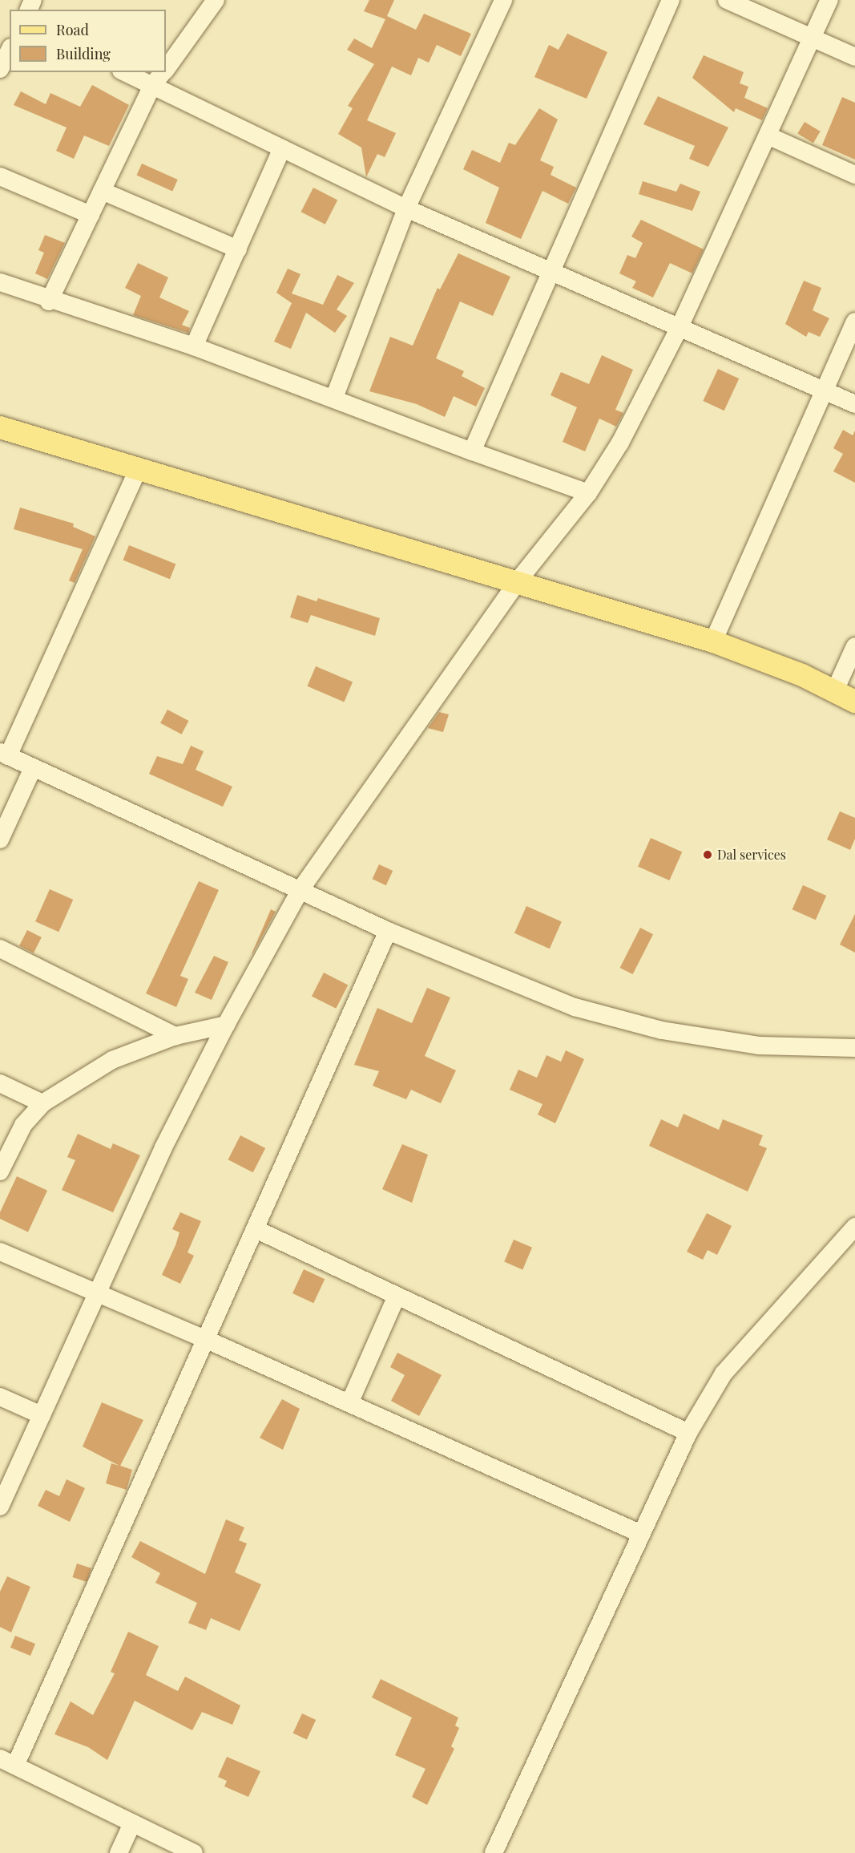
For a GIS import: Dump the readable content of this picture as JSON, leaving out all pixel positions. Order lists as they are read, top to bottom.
{
  "places": ["Dal services"],
  "legend": ["Road", "Building"]
}
